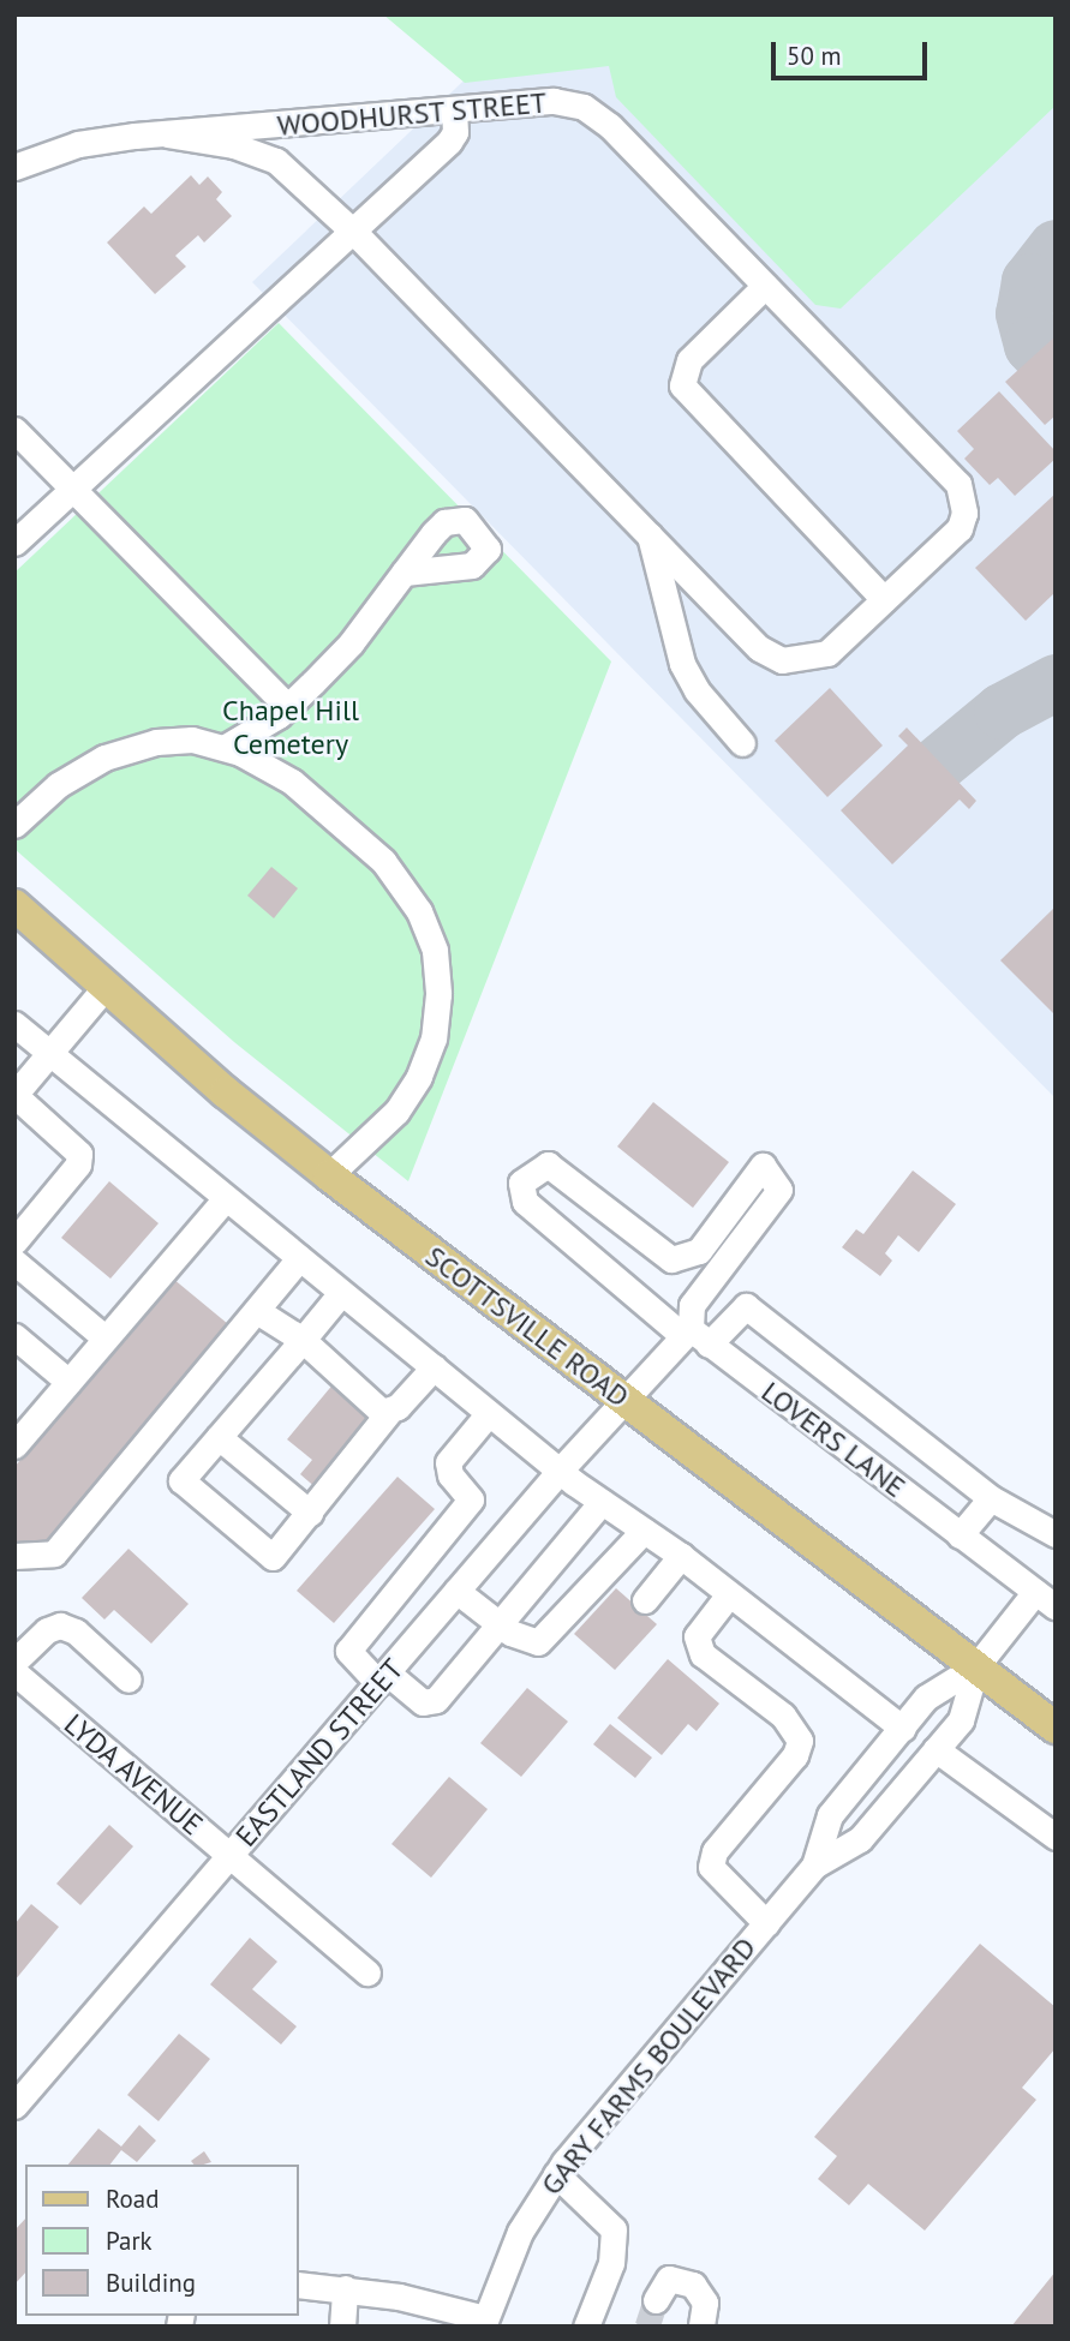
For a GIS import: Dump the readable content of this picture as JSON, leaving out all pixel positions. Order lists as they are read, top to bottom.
{
  "streets": {
    "main road": ["SCOTTSVILLE ROAD"],
    "street": [
      "WOODHURST STREET",
      "LOVERS LANE",
      "EASTLAND STREET",
      "LYDA AVENUE",
      "GARY FARMS BOULEVARD"
    ]
  },
  "crossings": [
    ["SCOTTSVILLE ROAD", "EASTLAND STREET"],
    ["SCOTTSVILLE ROAD", "GARY FARMS BOULEVARD"],
    ["EASTLAND STREET", "LYDA AVENUE"]
  ],
  "parks": ["Chapel Hill Cemetery"],
  "legend": ["Road", "Park", "Building"],
  "scale_bar": "50 m"
}
